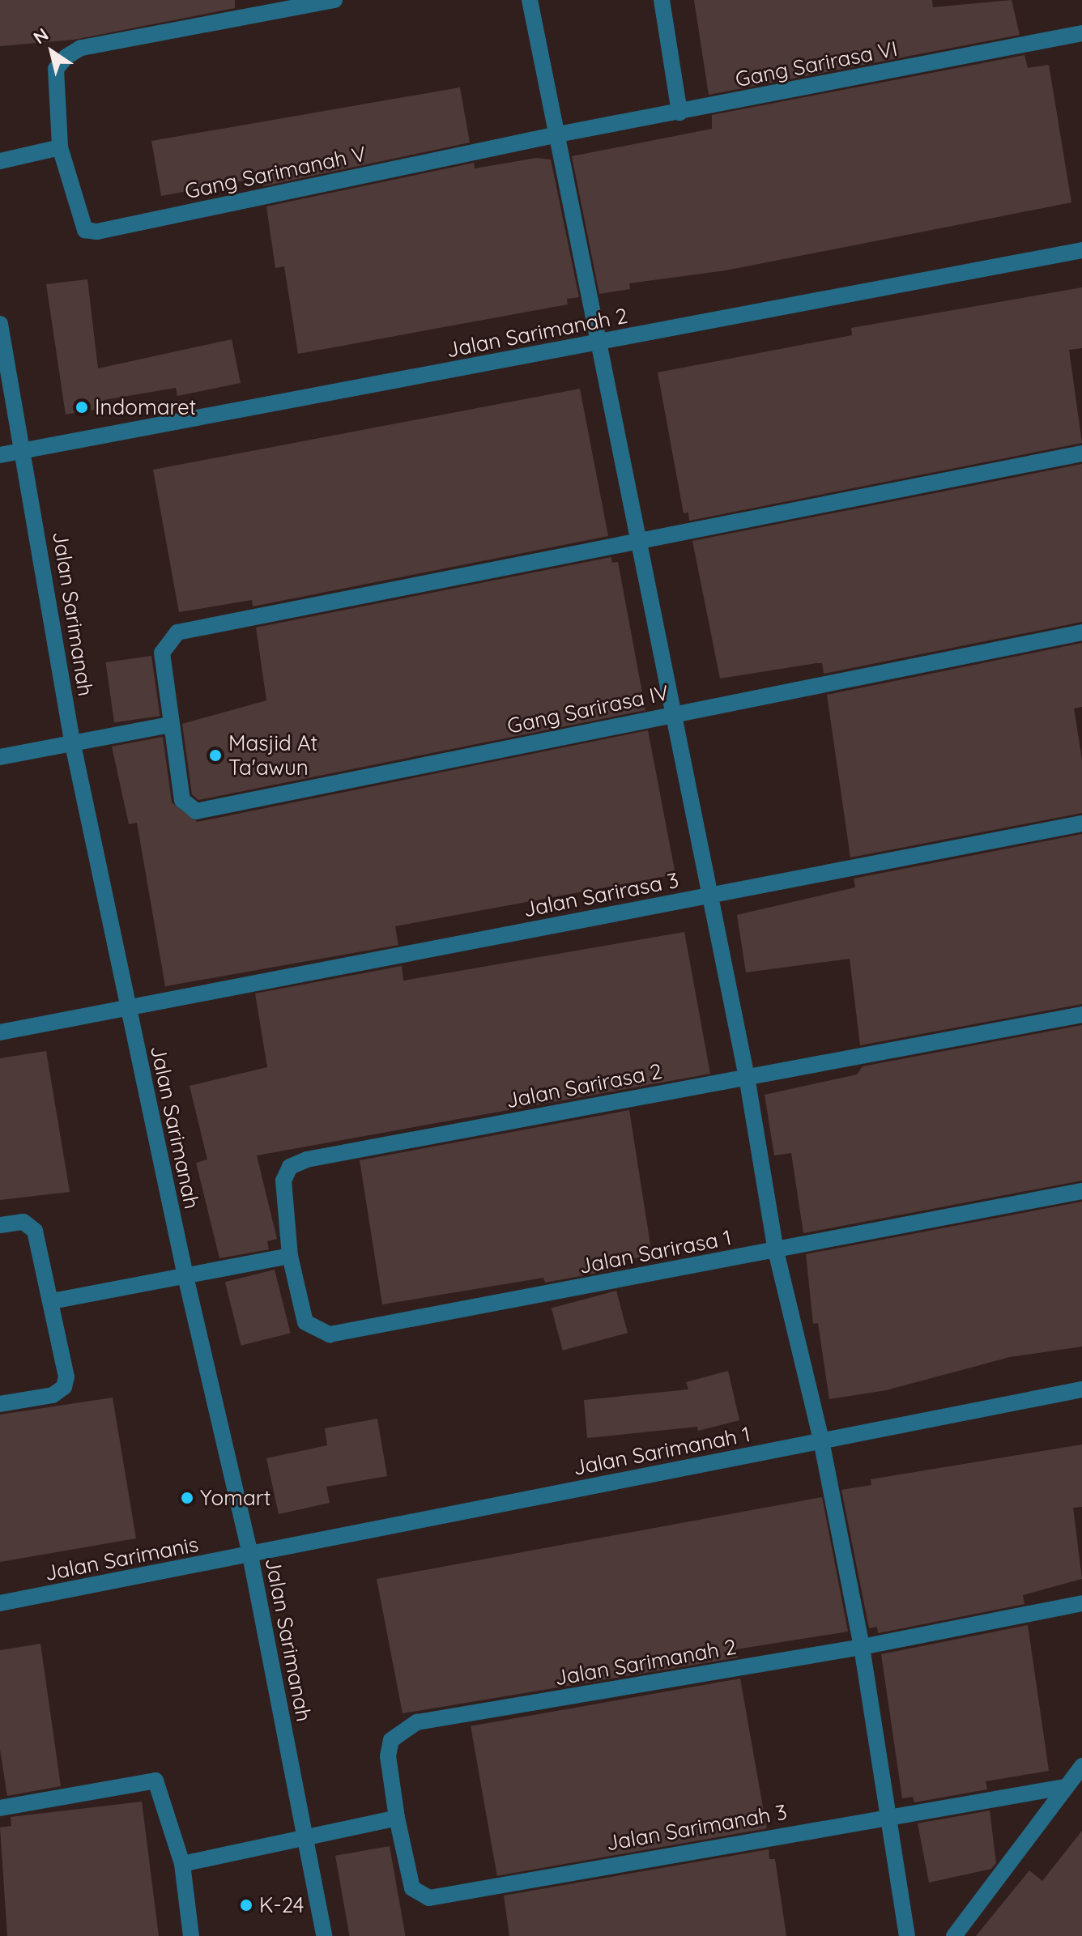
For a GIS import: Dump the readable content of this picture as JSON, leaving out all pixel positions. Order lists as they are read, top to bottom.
{
  "streets": {
    "street": [
      "Gang Sarirasa VI",
      "Gang Sarimanah V",
      "Jalan Sarimanah 2",
      "Jalan Sarimanah",
      "Gang Sarirasa IV",
      "Jalan Sarirasa 3",
      "Jalan Sarirasa 2",
      "Jalan Sarirasa 1",
      "Jalan Sarimanah 1",
      "Jalan Sarimanis",
      "Jalan Sarimanah 3"
    ]
  },
  "crossings": [
    ["Gang Sarirasa VI", "Gang Sarimanah V"],
    ["Jalan Sarimanah 2", "Jalan Sarimanah"],
    ["Jalan Sarimanah 2", "Jalan Sarimanah 3"],
    ["Jalan Sarimanah", "Jalan Sarirasa 3"],
    ["Jalan Sarimanah", "Jalan Sarimanah 1"],
    ["Jalan Sarimanah", "Jalan Sarimanis"],
    ["Jalan Sarirasa 2", "Jalan Sarirasa 1"],
    ["Jalan Sarimanah 1", "Jalan Sarimanis"]
  ],
  "places": [
    "Indomaret",
    "Masjid At Ta'awun",
    "Yomart",
    "K-24"
  ],
  "north": "top left"
}
